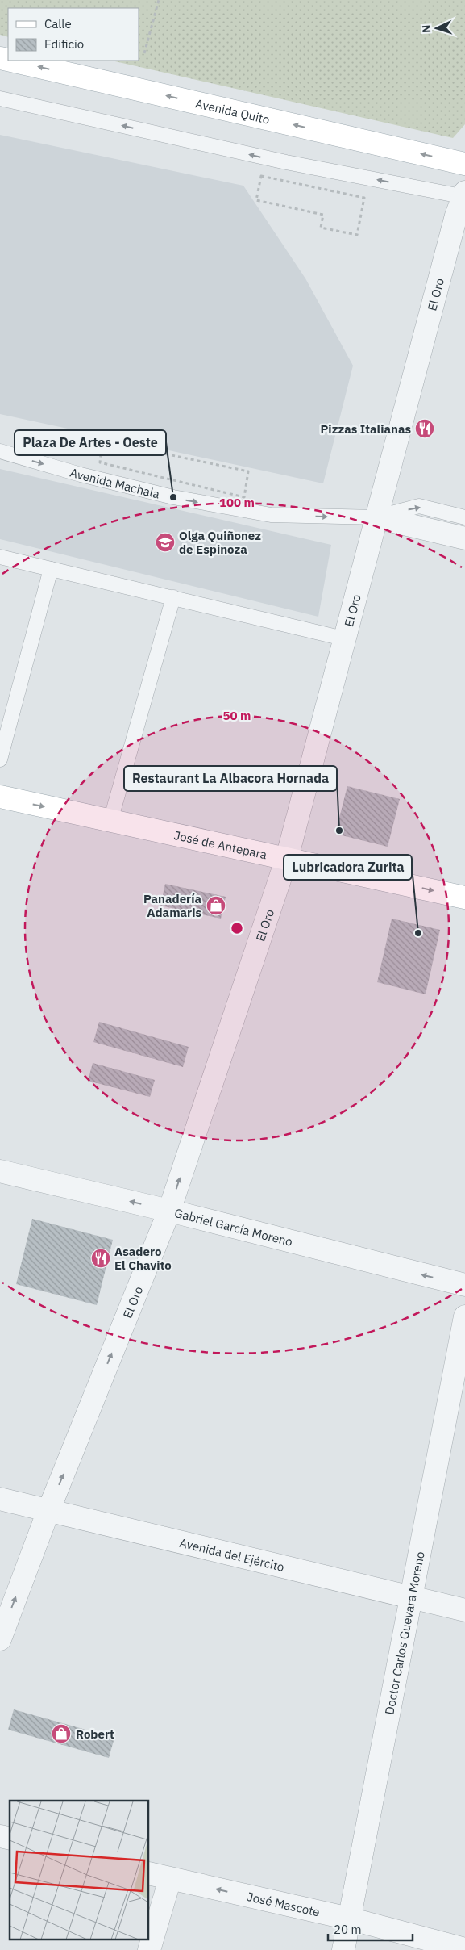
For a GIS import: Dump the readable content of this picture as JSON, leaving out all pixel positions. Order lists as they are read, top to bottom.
{
  "streets": {
    "main road": ["Avenida Quito", "José de Antepara"],
    "street": [
      "El Oro",
      "Avenida Machala",
      "Gabriel García Moreno",
      "Avenida del Ejército",
      "Doctor Carlos Guevara Moreno",
      "José Mascote"
    ]
  },
  "crossings": [
    ["El Oro", "Avenida Machala"],
    ["El Oro", "José de Antepara"],
    ["El Oro", "Gabriel García Moreno"],
    ["El Oro", "Avenida del Ejército"],
    ["Avenida del Ejército", "Doctor Carlos Guevara Moreno"],
    ["Doctor Carlos Guevara Moreno", "José Mascote"]
  ],
  "one_way": [
    "Avenida Quito",
    "El Oro",
    "José de Antepara",
    "Gabriel García Moreno",
    "José Mascote"
  ],
  "places": {
    "restaurant": ["Pizzas Italianas", "Asadero El Chavito"],
    "other": ["Plaza De Artes - Oeste", "Restaurant La Albacora Hornada", "Lubricadora Zurita"],
    "school or university": ["Olga Quiñonez de Espinoza"],
    "shop": ["Panadería Adamaris", "Robert"]
  },
  "legend": ["Calle", "Edificio"],
  "scale_bar": "20 m",
  "north": "left",
  "rings": ["100 m", "50 m"]
}
